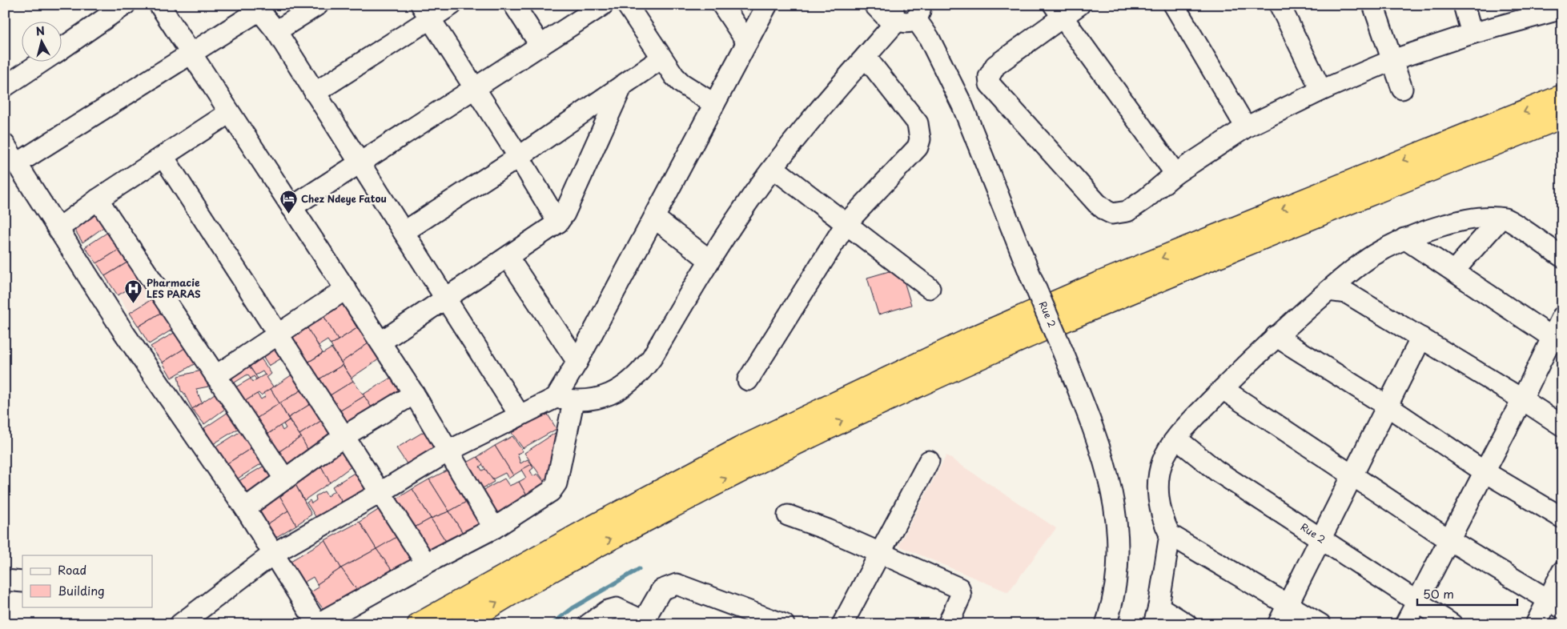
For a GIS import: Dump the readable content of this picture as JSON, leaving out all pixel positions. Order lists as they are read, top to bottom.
{
  "streets": {
    "street": ["Rue 2"]
  },
  "places": {
    "hotel": ["Chez Ndeye Fatou"],
    "hospital": ["Pharmacie LES PARAS"]
  },
  "legend": ["Road", "Building"],
  "scale_bar": "50 m",
  "north": "top"
}
